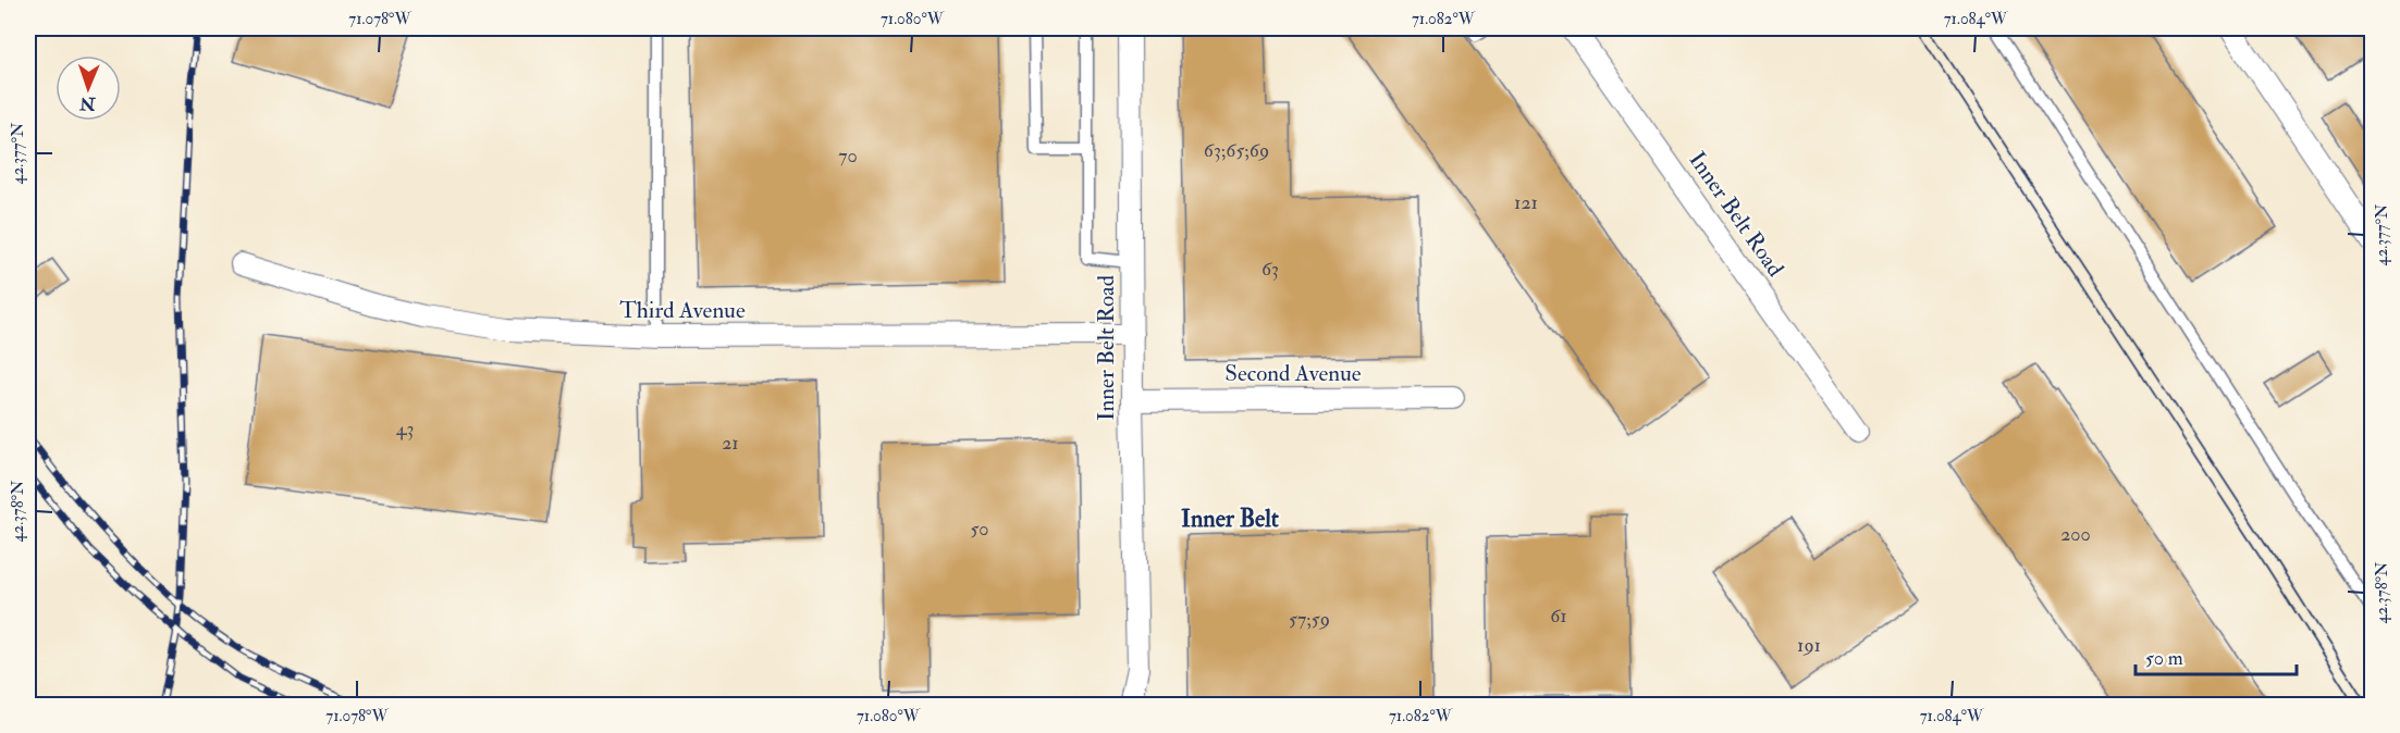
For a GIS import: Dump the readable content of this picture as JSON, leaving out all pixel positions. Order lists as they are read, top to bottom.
{
  "streets": {
    "street": ["Inner Belt Road", "Third Avenue", "Second Avenue"]
  },
  "crossings": [
    ["Inner Belt Road", "Third Avenue"],
    ["Inner Belt Road", "Second Avenue"]
  ],
  "districts": ["Inner Belt"],
  "house_numbers": [
    "63;65;69",
    "70",
    "121",
    "63",
    "43",
    "21",
    "50",
    "200",
    "61",
    "57;59",
    "191"
  ],
  "scale_bar": "50 m",
  "north": "bottom",
  "coordinates": [
    "71.078°W",
    "71.080°W",
    "71.082°W",
    "71.084°W",
    "42.377°N",
    "42.378°N"
  ]
}
